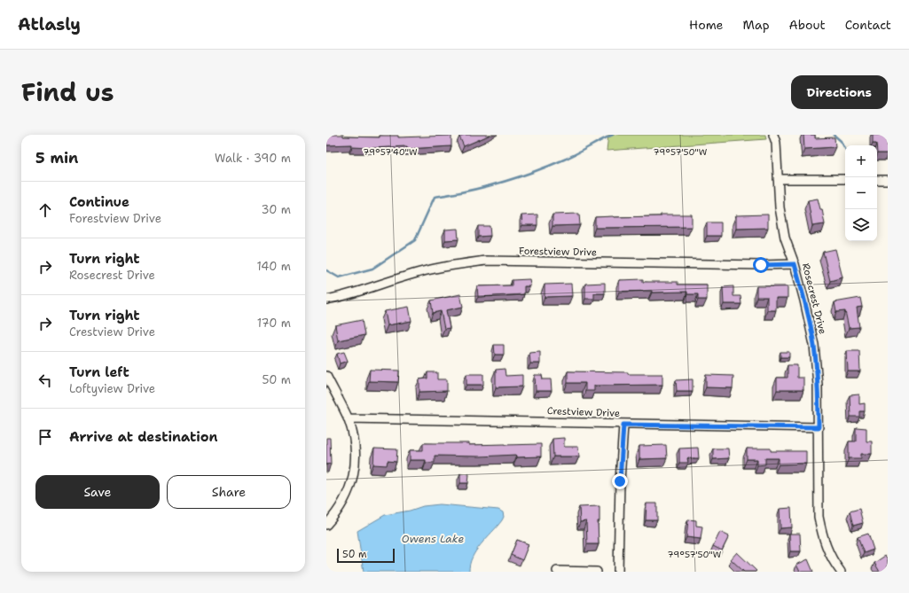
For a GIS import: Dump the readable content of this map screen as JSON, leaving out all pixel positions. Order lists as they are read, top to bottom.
{
  "streets": {
    "street": ["Forestview Drive", "Rosecrest Drive", "Crestview Drive"]
  },
  "crossings": [
    ["Forestview Drive", "Rosecrest Drive"],
    ["Rosecrest Drive", "Crestview Drive"]
  ],
  "water": ["Owens Lake"],
  "scale_bar": "50 m",
  "page": {
    "header": "Atlasly",
    "nav": [
      "Home",
      "Map",
      "About",
      "Contact"
    ],
    "title": "Find us",
    "buttons": [
      "Directions",
      ["Save", "Share"]
    ],
    "heading": ["5 min", "Walk · 390 m"],
    "map_buttons": ["+", "−"],
    "list": [
      ["Continue", "Forestview Drive", "30 m"],
      ["Turn right", "Rosecrest Drive", "140 m"],
      ["Turn right", "Crestview Drive", "170 m"],
      ["Turn left", "Loftyview Drive", "50 m"],
      "Arrive at destination"
    ],
    "scale": "50 m"
  },
  "coordinates": ["79°57'40\"W", "79°57'50\"W"]
}
